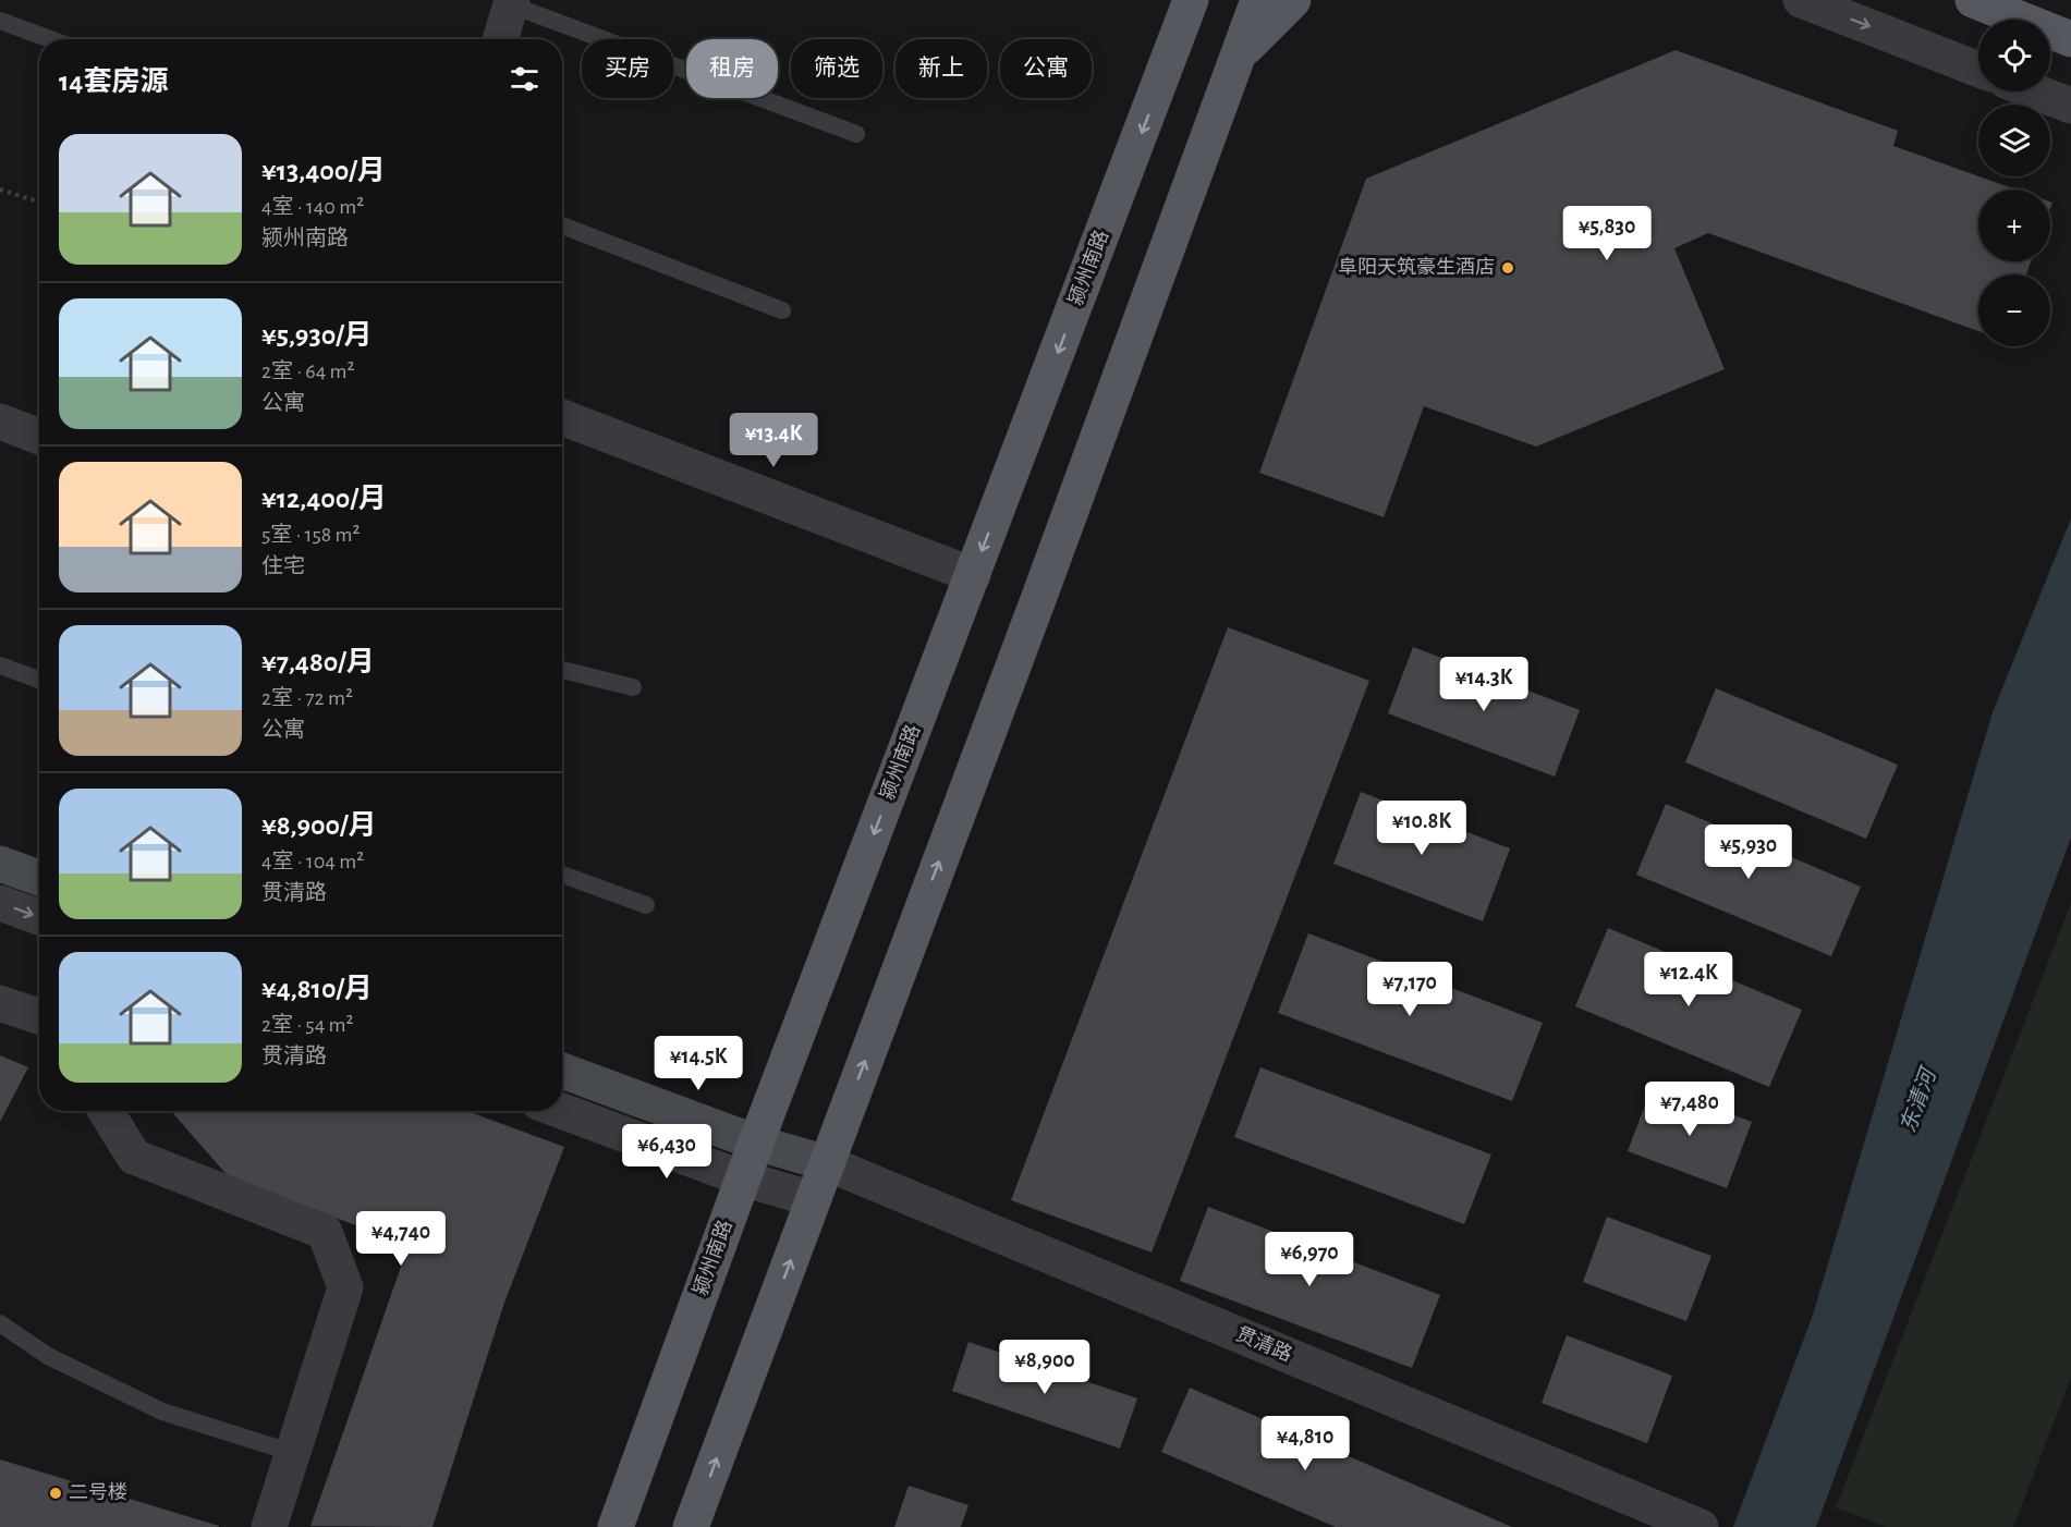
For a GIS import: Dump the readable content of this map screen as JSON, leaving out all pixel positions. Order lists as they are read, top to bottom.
{
  "streets": {
    "main road": ["颍州南路"],
    "street": ["贯清路"]
  },
  "water": ["东清河"],
  "places": ["阜阳天筑豪生酒店", "二号楼"],
  "page": {
    "map_buttons": ["+", "−"],
    "chip": [
      "买房",
      "租房",
      "筛选",
      "新上",
      "公寓"
    ],
    "heading": "14套房源",
    "list": [
      {
        "name": "¥13,400/月",
        "note": "4室 · 140 m² · 颍州南路"
      },
      {
        "name": "¥5,930/月",
        "note": "2室 · 64 m² · 公寓"
      },
      {
        "name": "¥12,400/月",
        "note": "5室 · 158 m² · 住宅"
      },
      {
        "name": "¥7,480/月",
        "note": "2室 · 72 m² · 公寓"
      },
      {
        "name": "¥8,900/月",
        "note": "4室 · 104 m² · 贯清路"
      },
      {
        "name": "¥4,810/月",
        "note": "2室 · 54 m² · 贯清路"
      }
    ],
    "price": [
      "¥5,830",
      "¥13.4K",
      "¥14.3K",
      "¥10.8K",
      "¥5,930",
      "¥12.4K",
      "¥7,170",
      "¥14.5K",
      "¥7,480",
      "¥6,430",
      "¥4,740",
      "¥6,970",
      "¥8,900",
      "¥4,810"
    ]
  }
}
